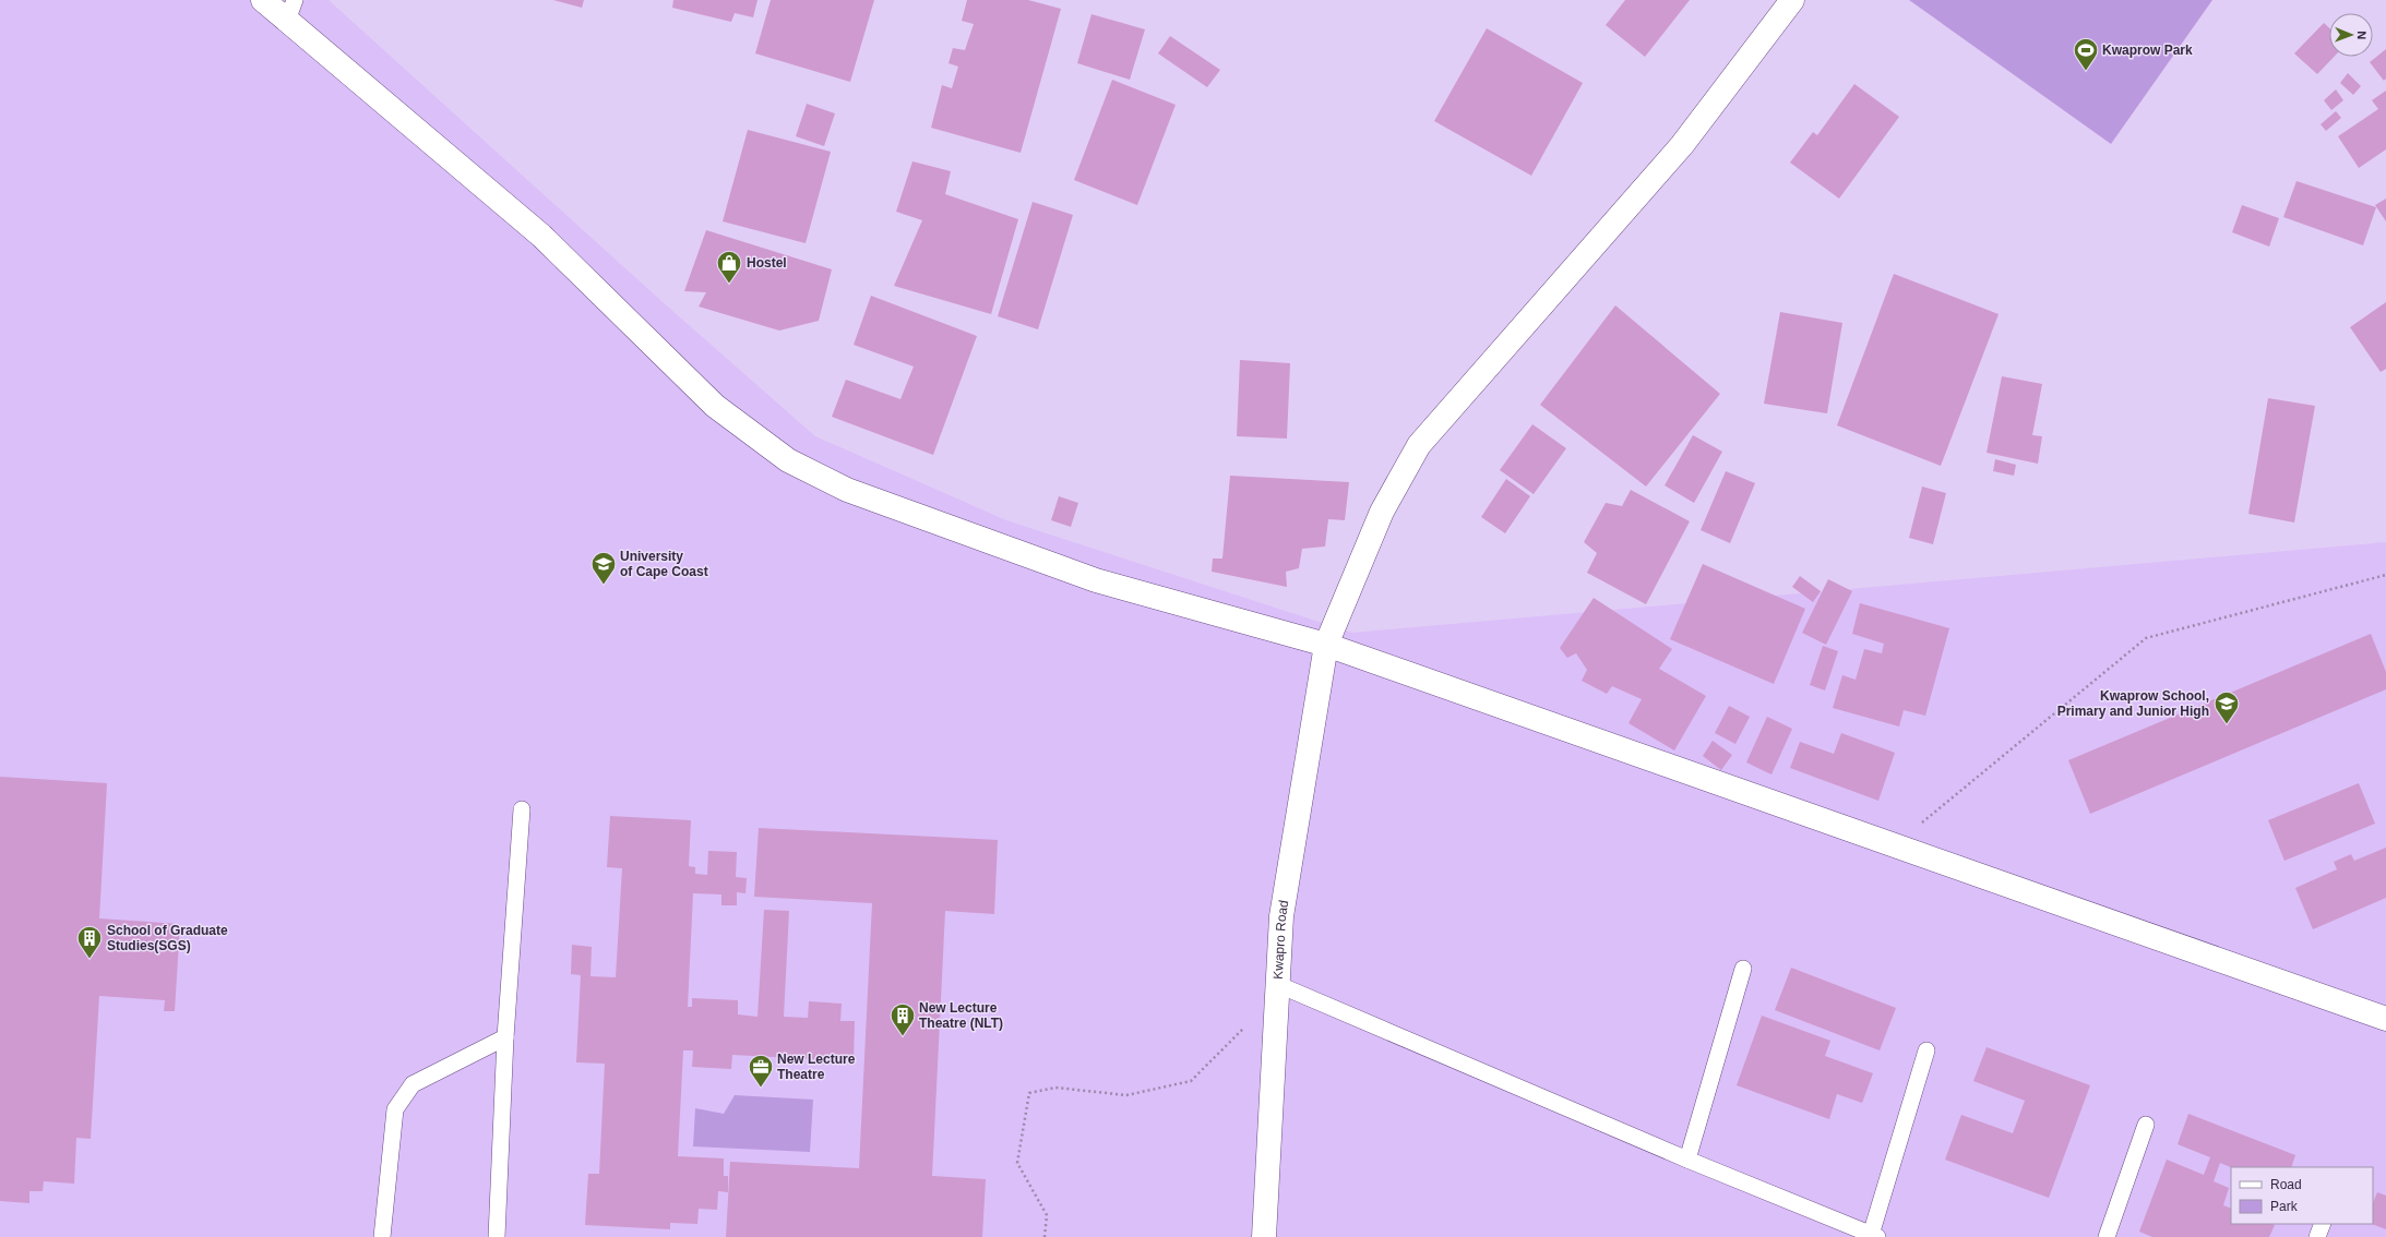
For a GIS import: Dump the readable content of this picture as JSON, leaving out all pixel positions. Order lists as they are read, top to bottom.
{
  "streets": {
    "street": ["Kwapro Road"]
  },
  "places": {
    "sports": ["Kwaprow Park"],
    "shop": ["Hostel"],
    "school or university": ["University of Cape Coast", "Kwaprow School, Primary and Junior High"],
    "building": ["School of Graduate Studies(SGS)", "New Lecture Theatre (NLT)"],
    "office": ["New Lecture Theatre"]
  },
  "legend": ["Road", "Park"],
  "north": "right"
}
